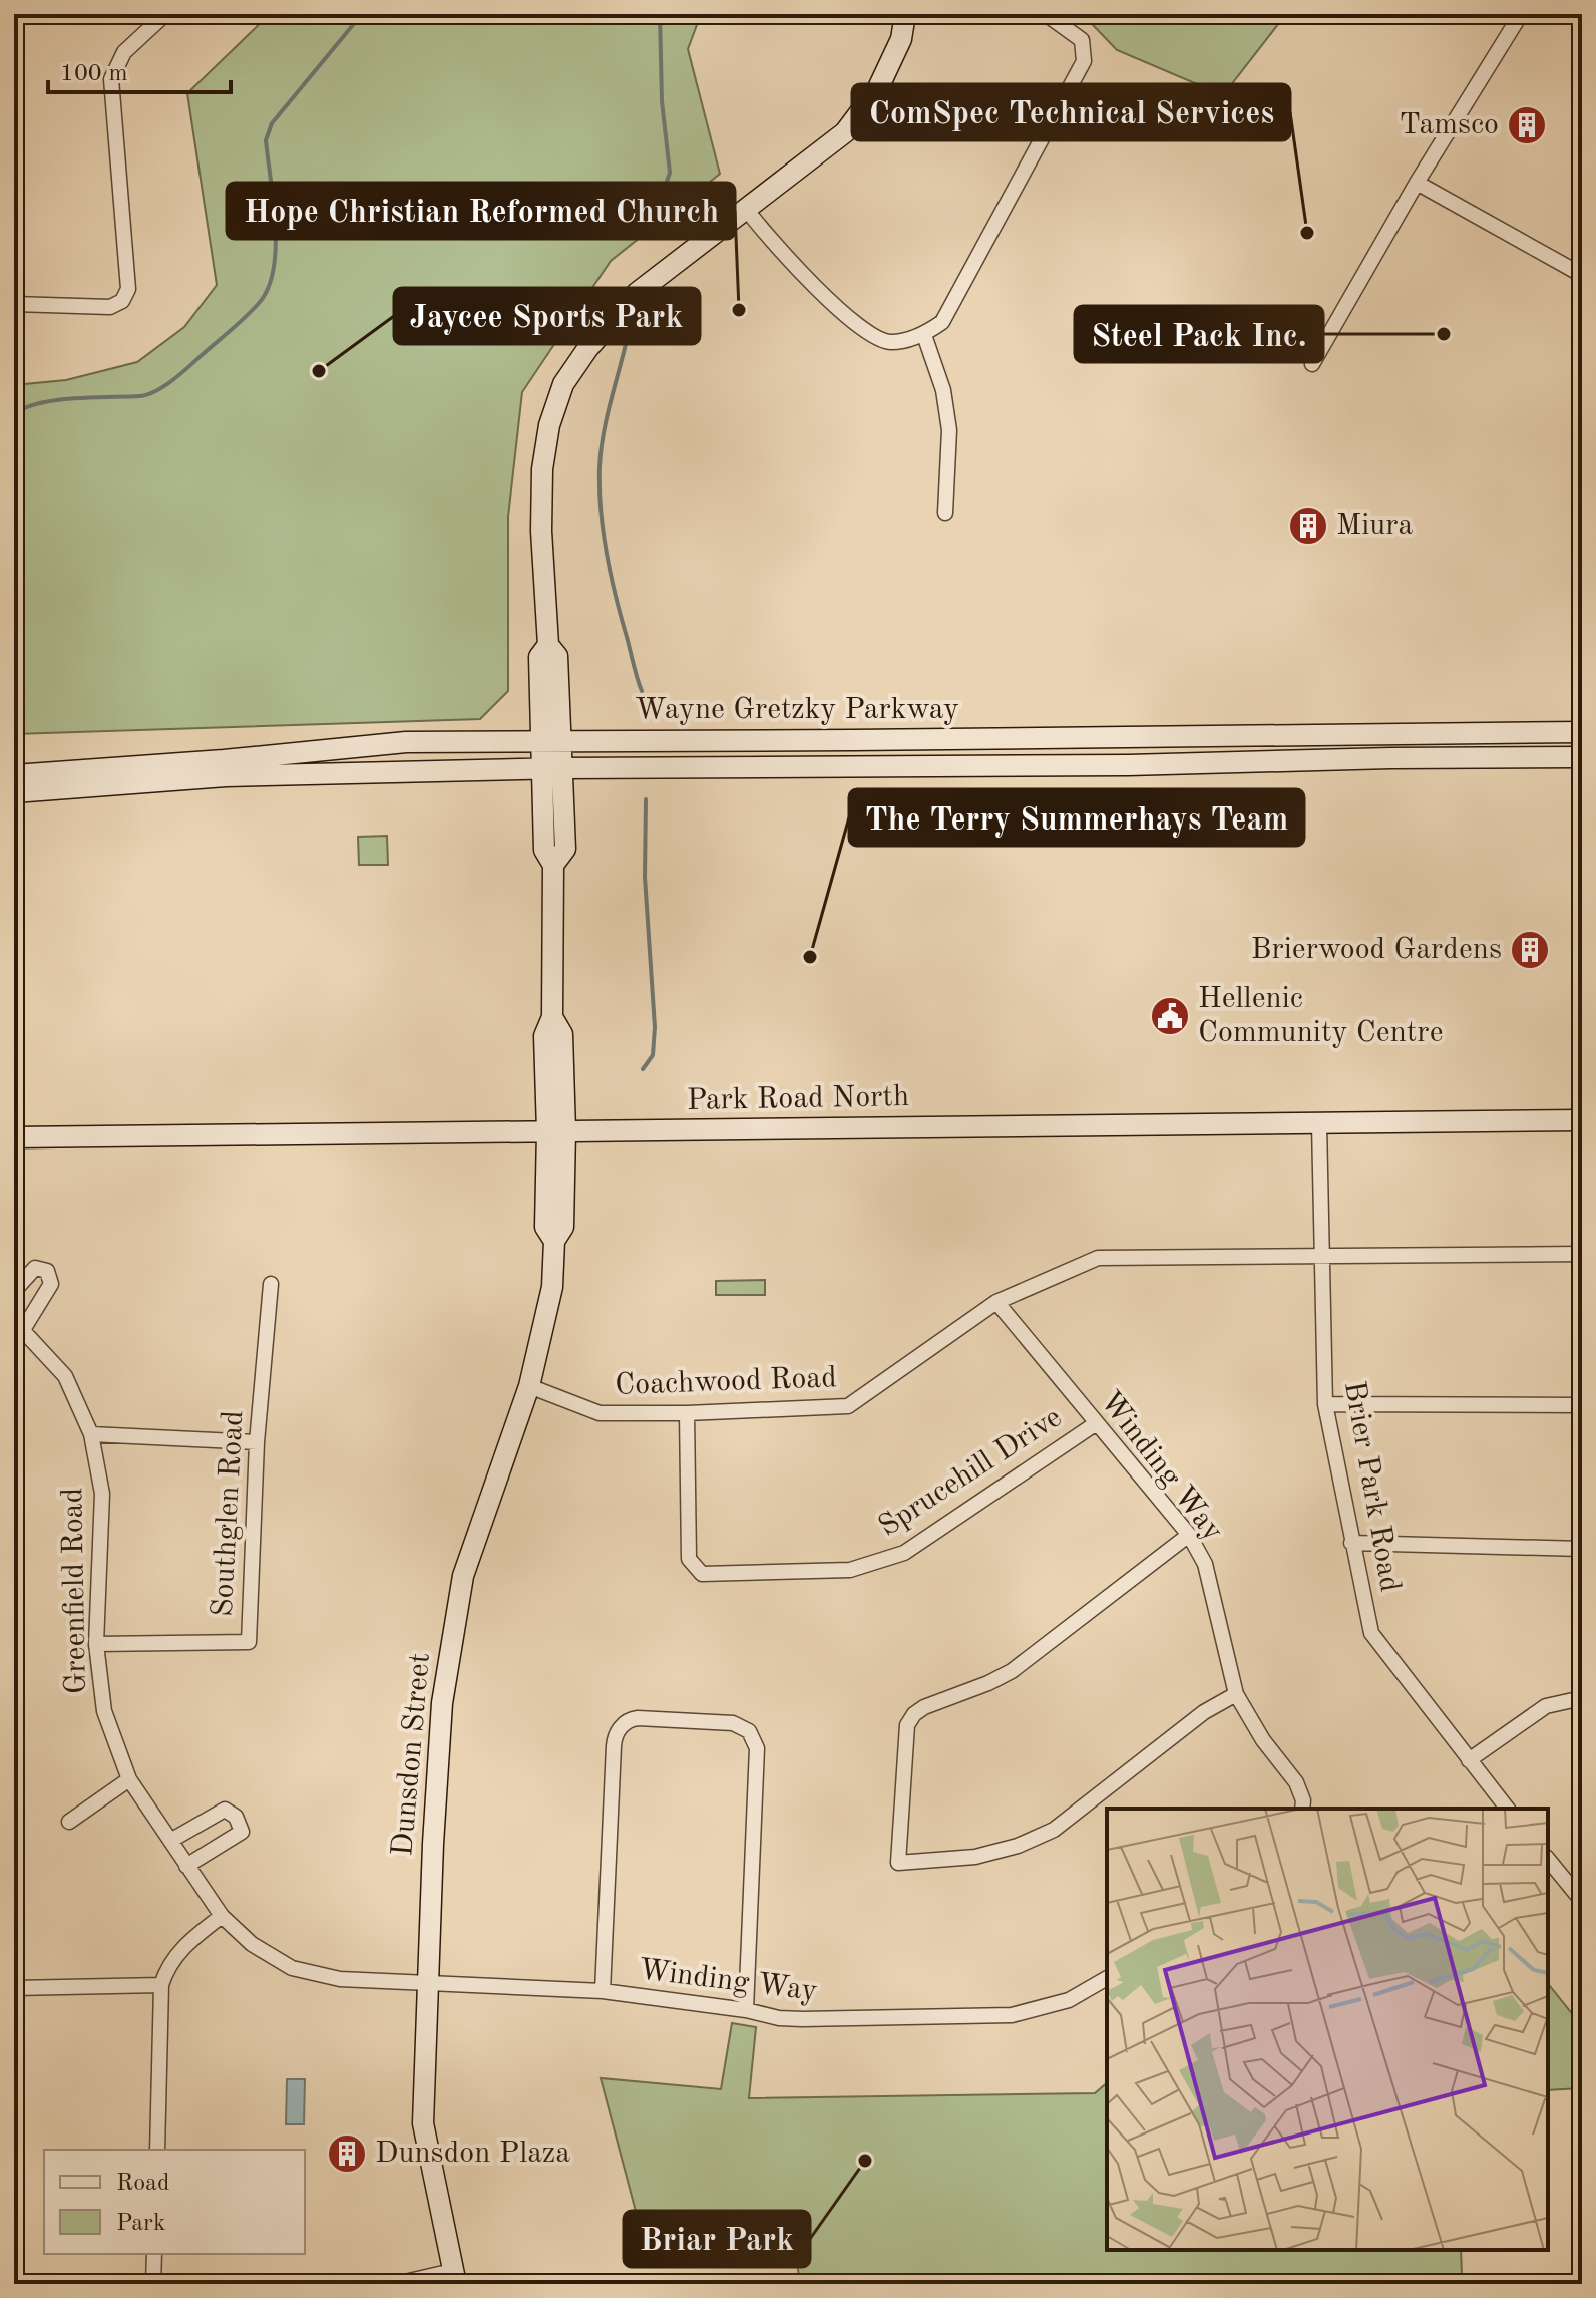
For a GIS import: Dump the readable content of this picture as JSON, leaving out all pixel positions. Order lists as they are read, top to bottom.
{
  "streets": {
    "main road": ["Wayne Gretzky Parkway", "Park Road North", "Dunsdon Street"],
    "street": [
      "Coachwood Road",
      "Winding Way",
      "Sprucehill Drive",
      "Brier Park Road",
      "Southglen Road",
      "Greenfield Road"
    ]
  },
  "crossings": [
    ["Wayne Gretzky Parkway", "Dunsdon Street"],
    ["Park Road North", "Brier Park Road"],
    ["Park Road North", "Dunsdon Street"],
    ["Coachwood Road", "Winding Way"],
    ["Coachwood Road", "Sprucehill Drive"],
    ["Coachwood Road", "Brier Park Road"],
    ["Coachwood Road", "Dunsdon Street"],
    ["Winding Way", "Sprucehill Drive"],
    ["Winding Way", "Greenfield Road"],
    ["Winding Way", "Dunsdon Street"],
    ["Southglen Road", "Greenfield Road"],
    ["Greenfield Road", "Dunsdon Street"]
  ],
  "places": {
    "building": [
      "Tamsco",
      "Miura",
      "Brierwood Gardens",
      "Dunsdon Plaza"
    ],
    "other": [
      "ComSpec Technical Services",
      "Hope Christian Reformed Church",
      "Steel Pack Inc.",
      "Jaycee Sports Park",
      "The Terry Summerhays Team",
      "Briar Park"
    ],
    "public building": ["Hellenic Community Centre"]
  },
  "legend": ["Road", "Park"],
  "scale_bar": "100 m"
}
